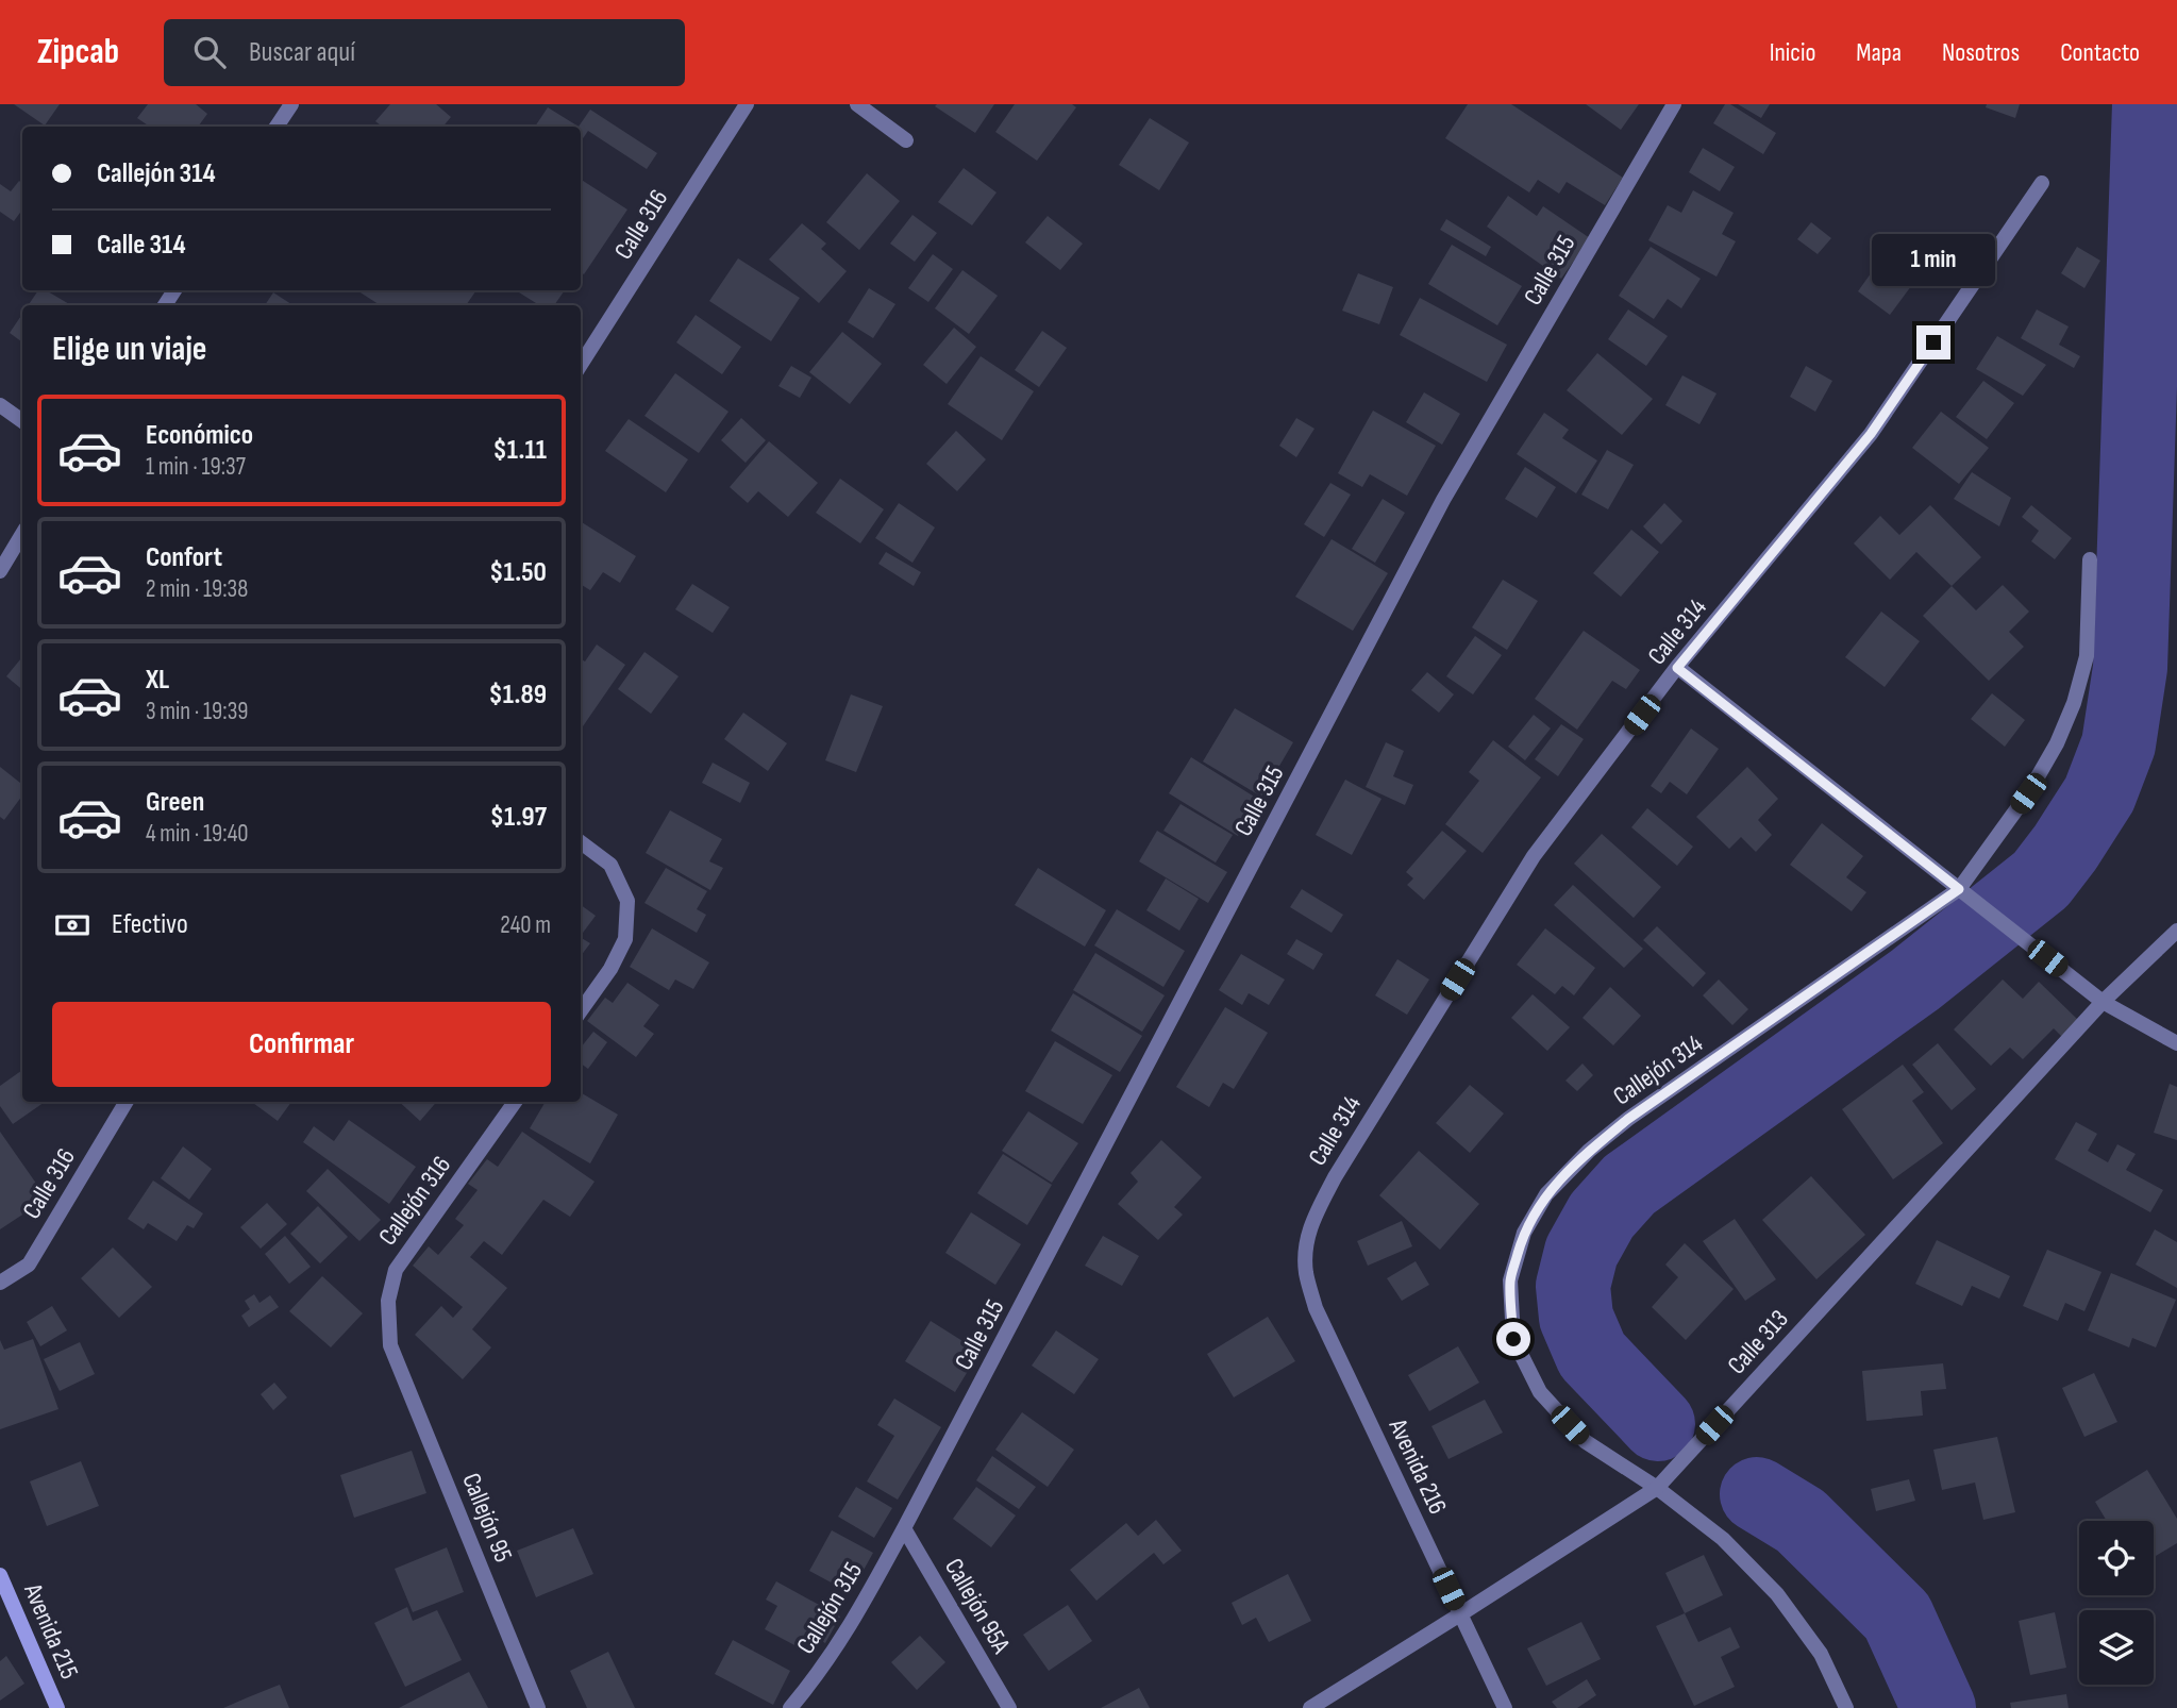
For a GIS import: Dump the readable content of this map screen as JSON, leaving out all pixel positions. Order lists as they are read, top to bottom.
{
  "streets": {
    "street": [
      "Calle 316",
      "Calle 315",
      "Calle 314",
      "Callejón 314",
      "Callejón 316",
      "Calle 313",
      "Avenida 216",
      "Callejón 95",
      "Callejón 95A",
      "Callejón 315",
      "Avenida 215"
    ]
  },
  "crossings": [
    ["Calle 315", "Callejón 95A"],
    ["Calle 315", "Callejón 315"],
    ["Calle 314", "Avenida 216"],
    ["Callejón 314", "Calle 313"],
    ["Callejón 316", "Callejón 95"],
    ["Calle 313", "Avenida 216"],
    ["Callejón 95A", "Callejón 315"]
  ],
  "page": {
    "header": "Zipcab",
    "search": "Buscar aquí",
    "nav": [
      "Inicio",
      "Mapa",
      "Nosotros",
      "Contacto"
    ],
    "banner": ["Callejón 314", "Calle 314"],
    "bubble": "1 min",
    "heading": "Elige un viaje",
    "list": [
      {
        "name": "Económico",
        "note": "1 min · 19:37",
        "value": "$1.11"
      },
      {
        "name": "Confort",
        "note": "2 min · 19:38",
        "value": "$1.50"
      },
      {
        "name": "XL",
        "note": "3 min · 19:39",
        "value": "$1.89"
      },
      {
        "name": "Green",
        "note": "4 min · 19:40",
        "value": "$1.97"
      }
    ],
    "pay": ["Efectivo", "240 m"],
    "buttons": "Confirmar"
  }
}
